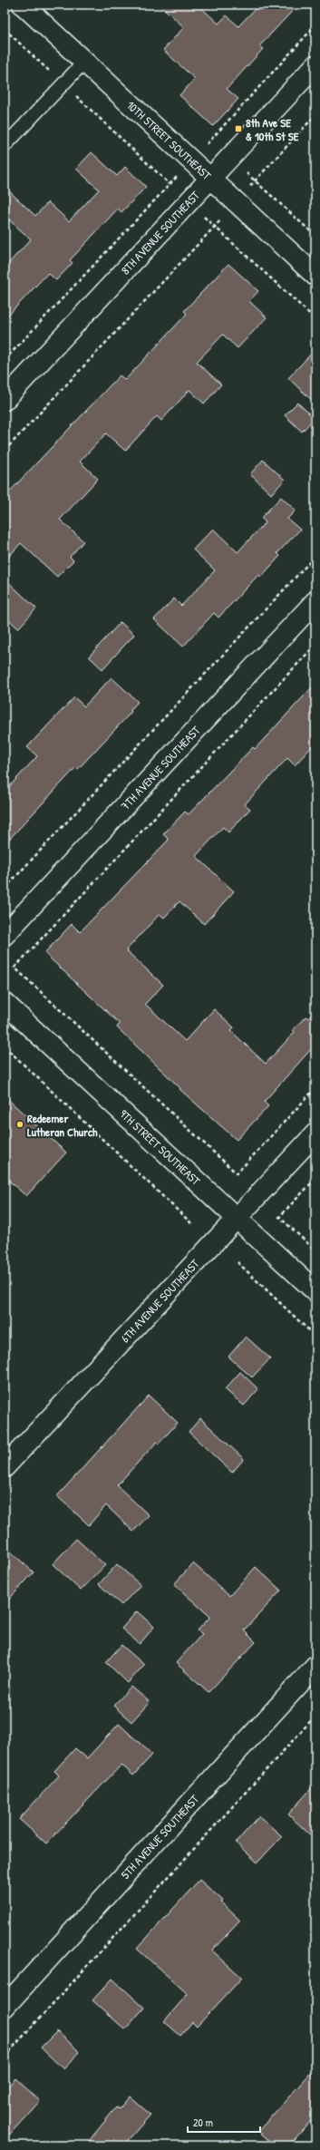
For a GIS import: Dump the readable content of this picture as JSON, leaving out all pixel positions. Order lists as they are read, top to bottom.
{
  "streets": {
    "street": [
      "10TH STREET SOUTHEAST",
      "8TH AVENUE SOUTHEAST",
      "7TH AVENUE SOUTHEAST",
      "9TH STREET SOUTHEAST",
      "6TH AVENUE SOUTHEAST",
      "5TH AVENUE SOUTHEAST"
    ]
  },
  "crossings": [
    ["10TH STREET SOUTHEAST", "8TH AVENUE SOUTHEAST"],
    ["9TH STREET SOUTHEAST", "6TH AVENUE SOUTHEAST"]
  ],
  "places": {
    "transit": ["8th Ave SE & 10th St SE"],
    "other": ["Redeemer Lutheran Church"]
  },
  "scale_bar": "20 m"
}
